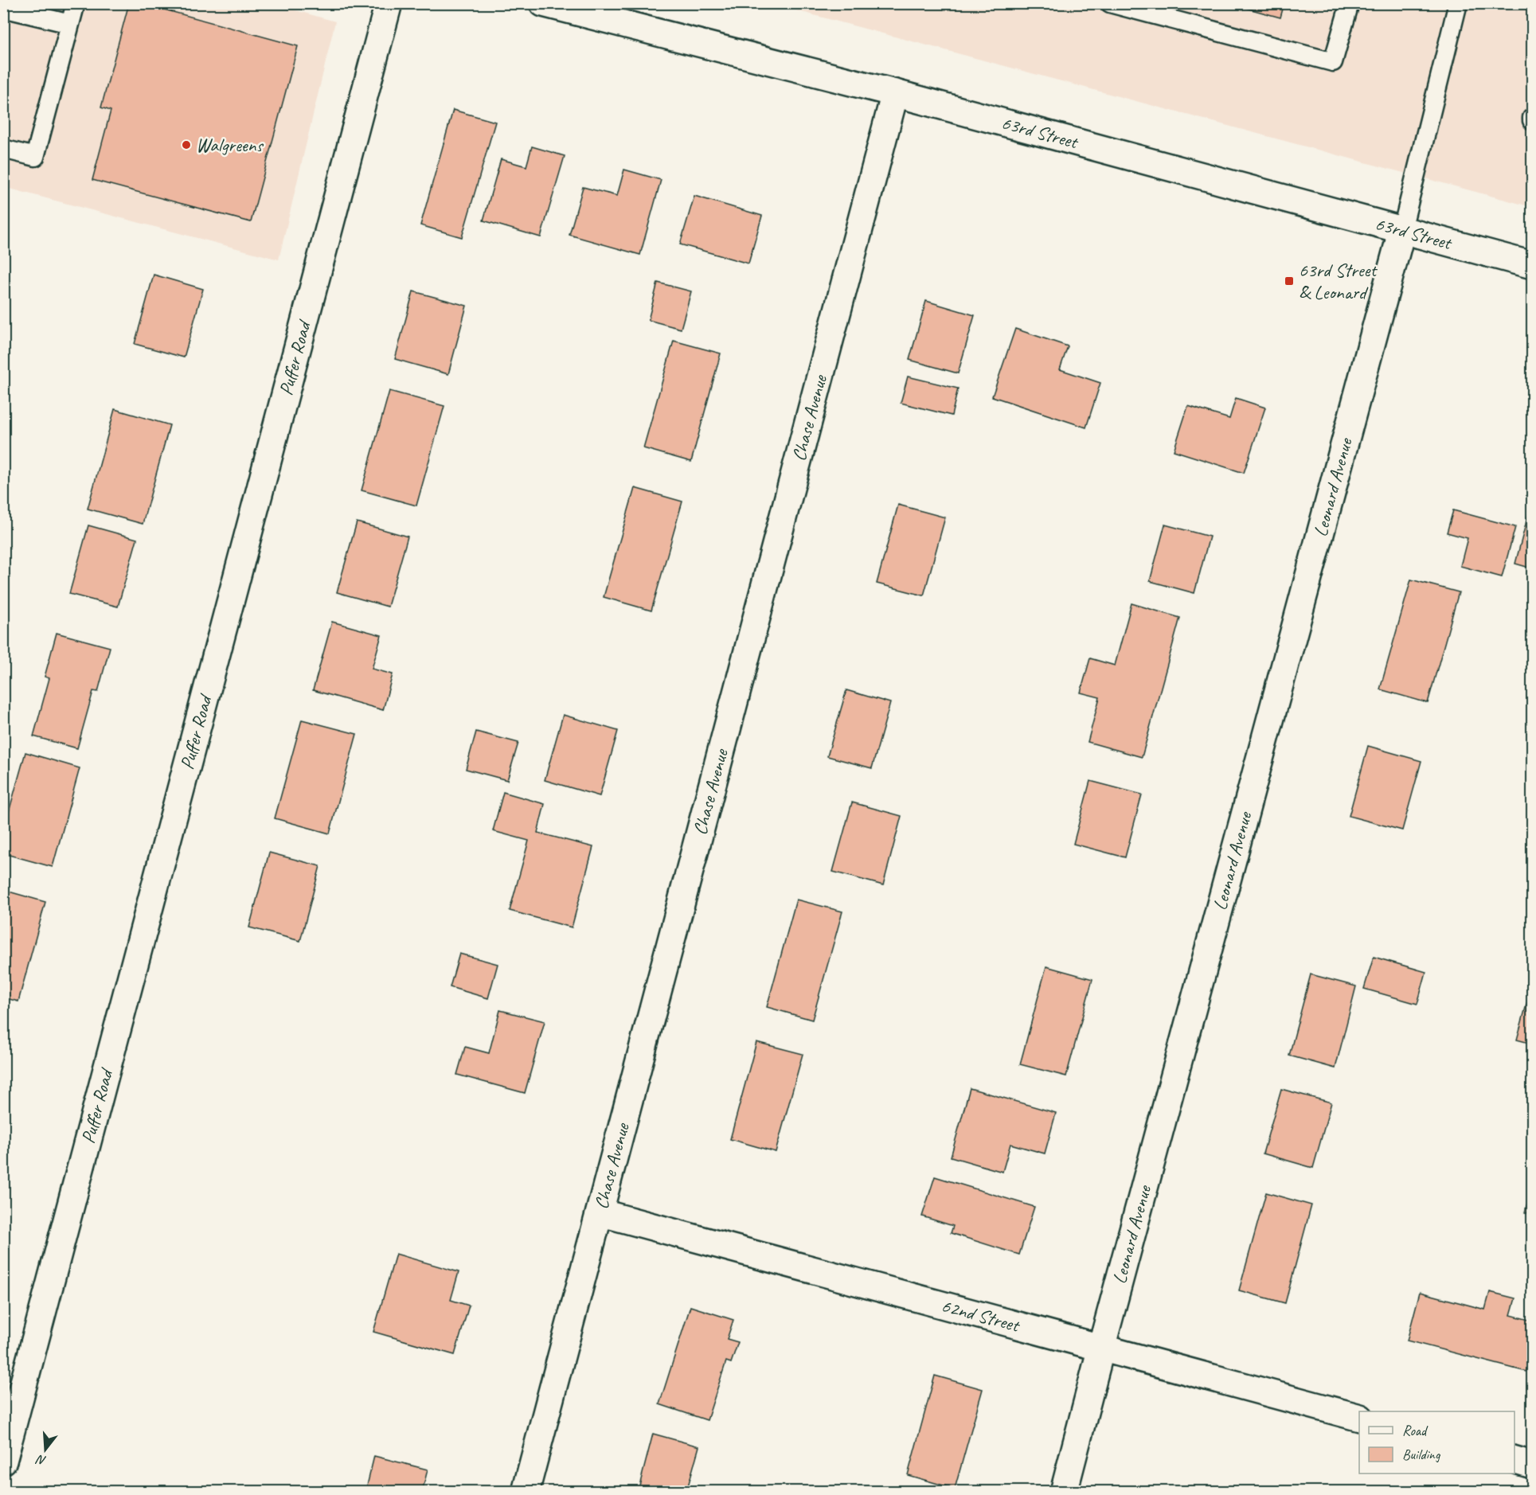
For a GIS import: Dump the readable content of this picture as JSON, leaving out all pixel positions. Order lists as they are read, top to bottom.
{
  "streets": {
    "street": [
      "63rd Street",
      "Puffer Road",
      "Chase Avenue",
      "Leonard Avenue",
      "62nd Street"
    ]
  },
  "crossings": [
    ["63rd Street", "Chase Avenue"],
    ["63rd Street", "Leonard Avenue"],
    ["Chase Avenue", "62nd Street"],
    ["Leonard Avenue", "62nd Street"]
  ],
  "places": {
    "other": ["Walgreens"],
    "transit": ["63rd Street & Leonard"]
  },
  "legend": ["Road", "Building"],
  "north": "bottom"
}
